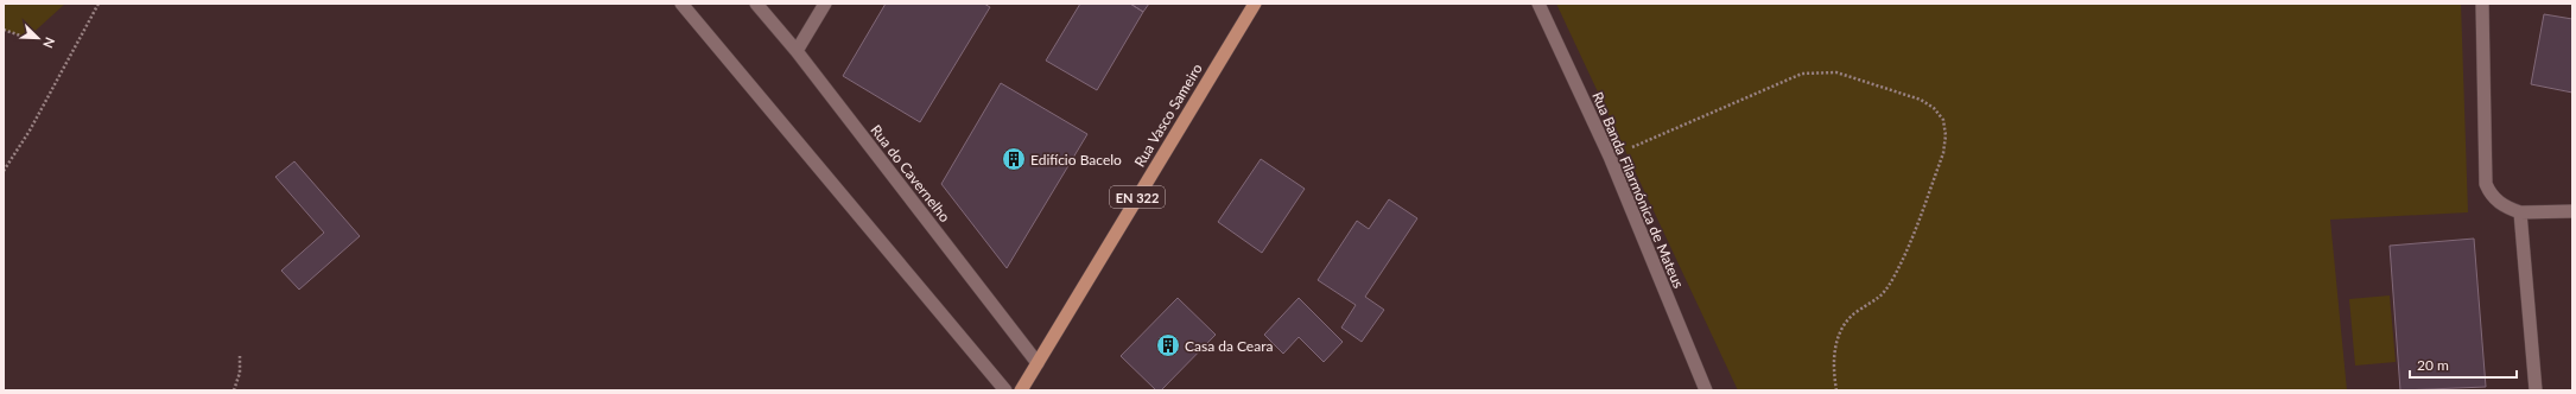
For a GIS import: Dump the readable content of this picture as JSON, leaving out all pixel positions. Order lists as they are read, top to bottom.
{
  "streets": {
    "main road": ["Rua Vasco Sameiro", "EN 322"],
    "street": ["Rua do Cavernelho", "Rua Banda Filarmónica de Mateus"]
  },
  "crossings": [
    ["Rua Vasco Sameiro", "Rua do Cavernelho"]
  ],
  "places": {
    "building": ["Edifício Bacelo", "Casa da Ceara"]
  },
  "scale_bar": "20 m",
  "north": "bottom right"
}
